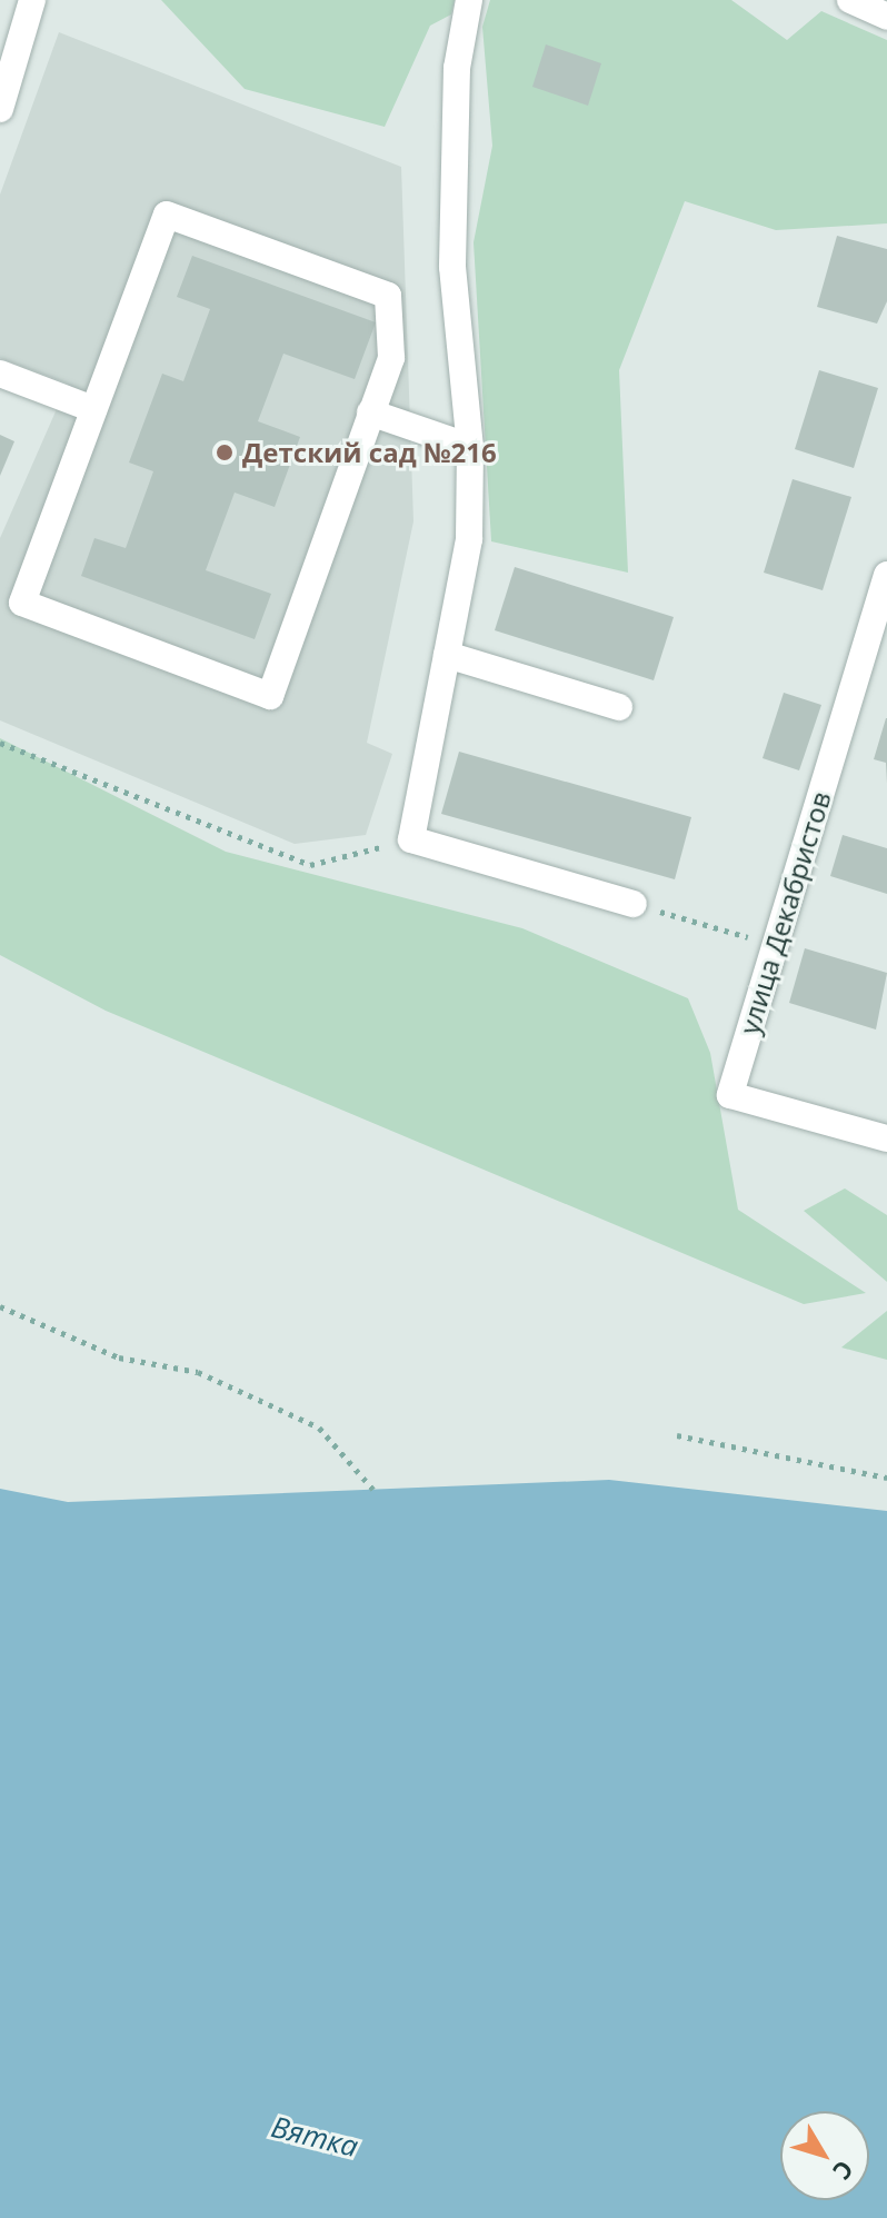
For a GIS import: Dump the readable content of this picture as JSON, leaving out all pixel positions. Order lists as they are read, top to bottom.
{
  "streets": {
    "street": ["улица Декабристов"]
  },
  "water": ["Вятка"],
  "places": ["Детский сад №216"],
  "north": "bottom right"
}
